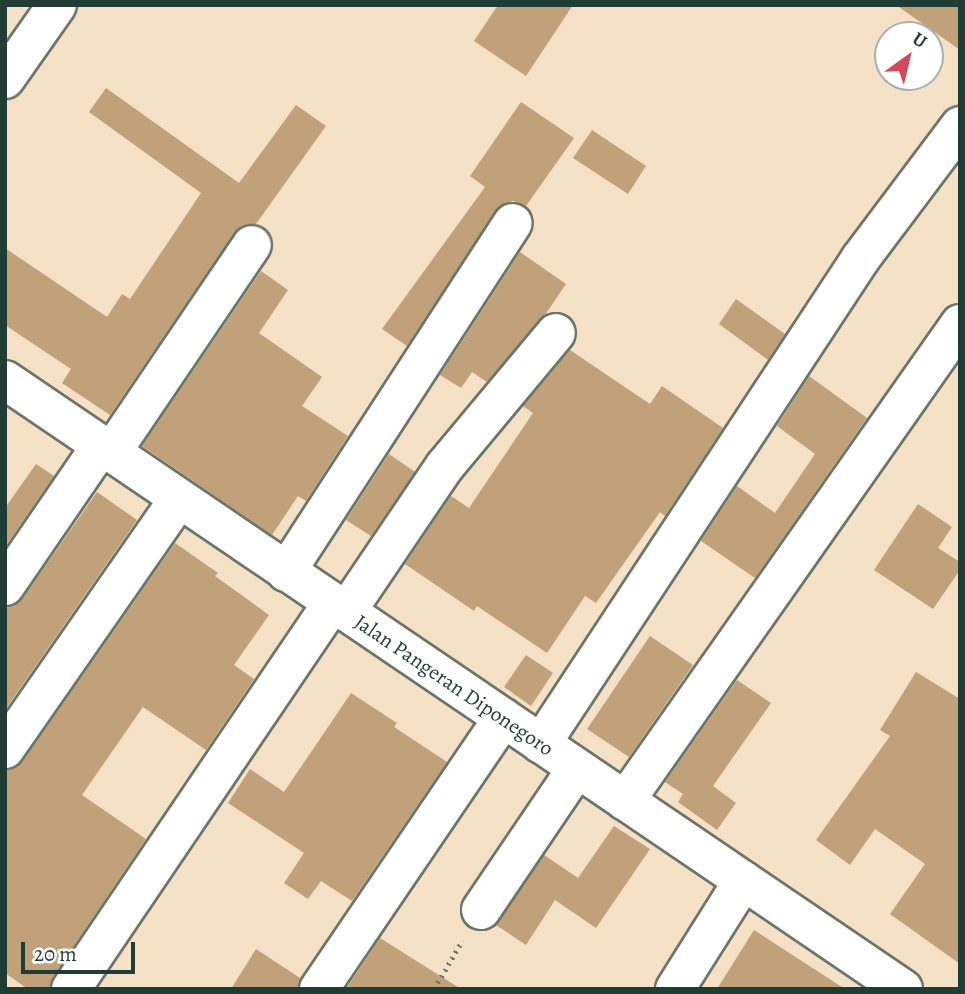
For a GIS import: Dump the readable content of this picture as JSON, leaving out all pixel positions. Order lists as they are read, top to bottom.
{
  "streets": {
    "street": ["Jalan Pangeran Diponegoro"]
  },
  "scale_bar": "20 m",
  "north": "top right"
}
